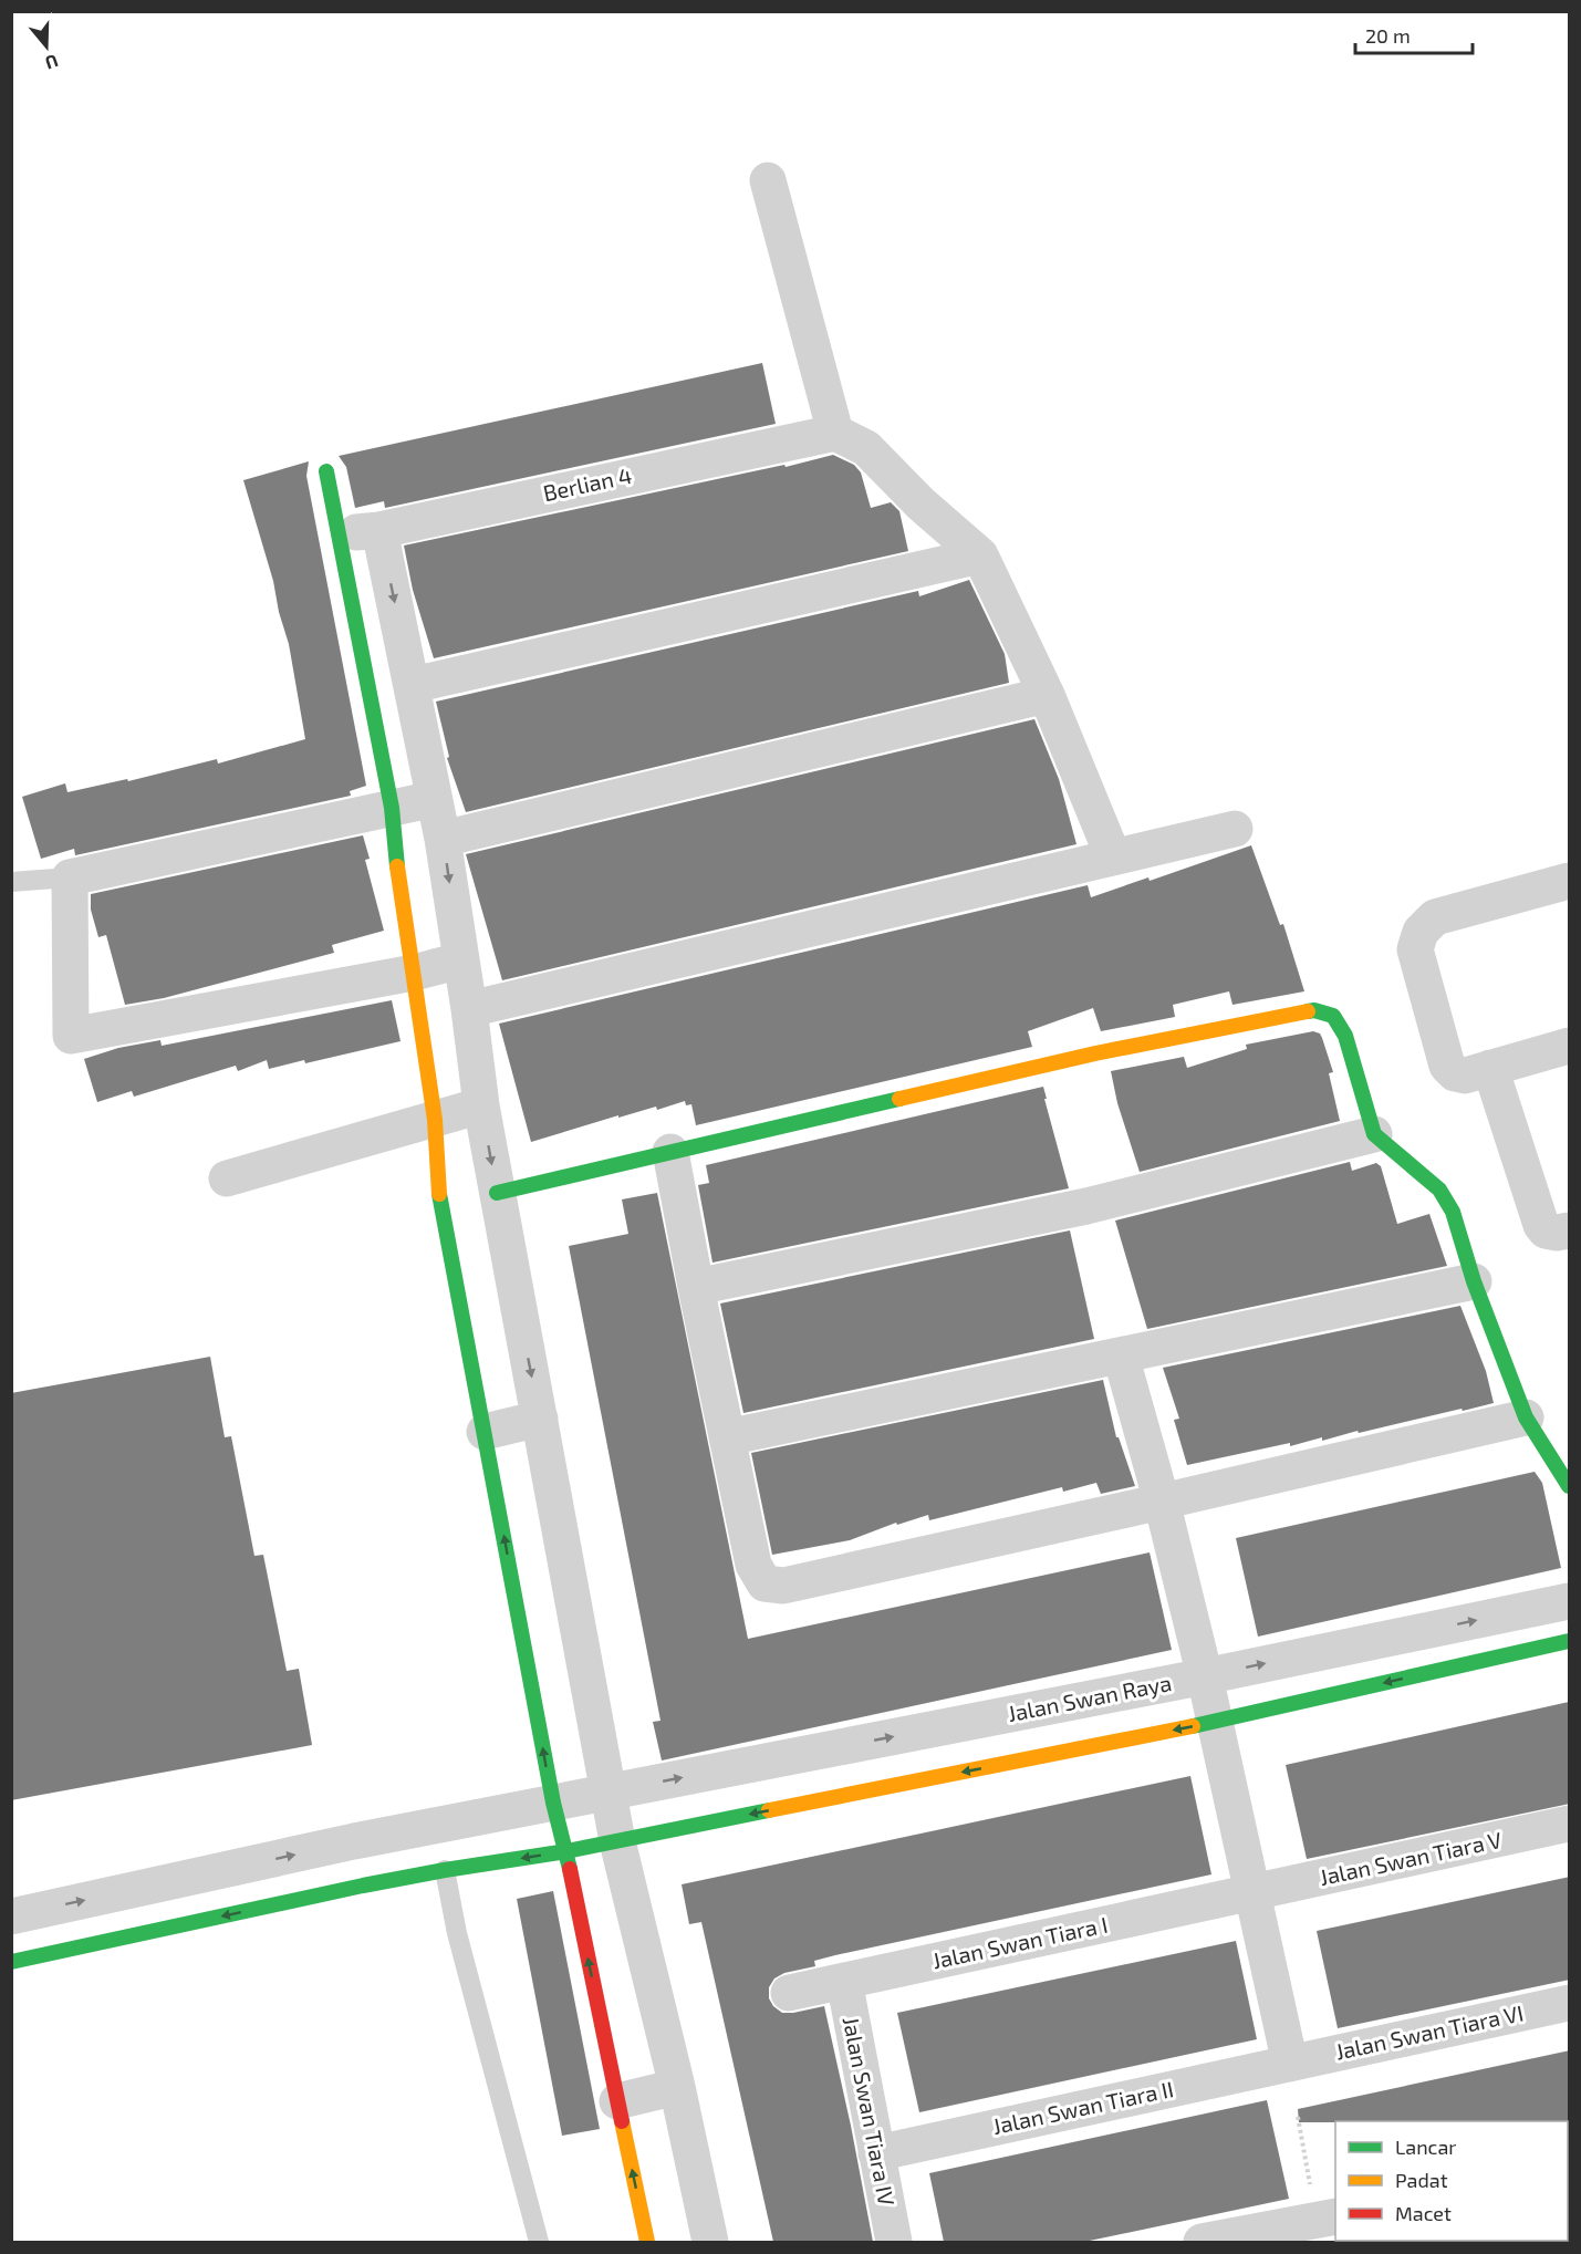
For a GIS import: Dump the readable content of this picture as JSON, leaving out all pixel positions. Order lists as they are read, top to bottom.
{
  "streets": {
    "street": [
      "Berlian 4",
      "Jalan Swan Raya",
      "Jalan Swan Tiara V",
      "Jalan Swan Tiara I",
      "Jalan Swan Tiara VI",
      "Jalan Swan Tiara II",
      "Jalan Swan Tiara IV"
    ]
  },
  "crossings": [
    ["Jalan Swan Tiara V", "Jalan Swan Tiara I"],
    ["Jalan Swan Tiara I", "Jalan Swan Tiara IV"],
    ["Jalan Swan Tiara VI", "Jalan Swan Tiara II"],
    ["Jalan Swan Tiara II", "Jalan Swan Tiara IV"]
  ],
  "legend": ["Lancar", "Padat", "Macet"],
  "scale_bar": "20 m",
  "north": "bottom"
}
